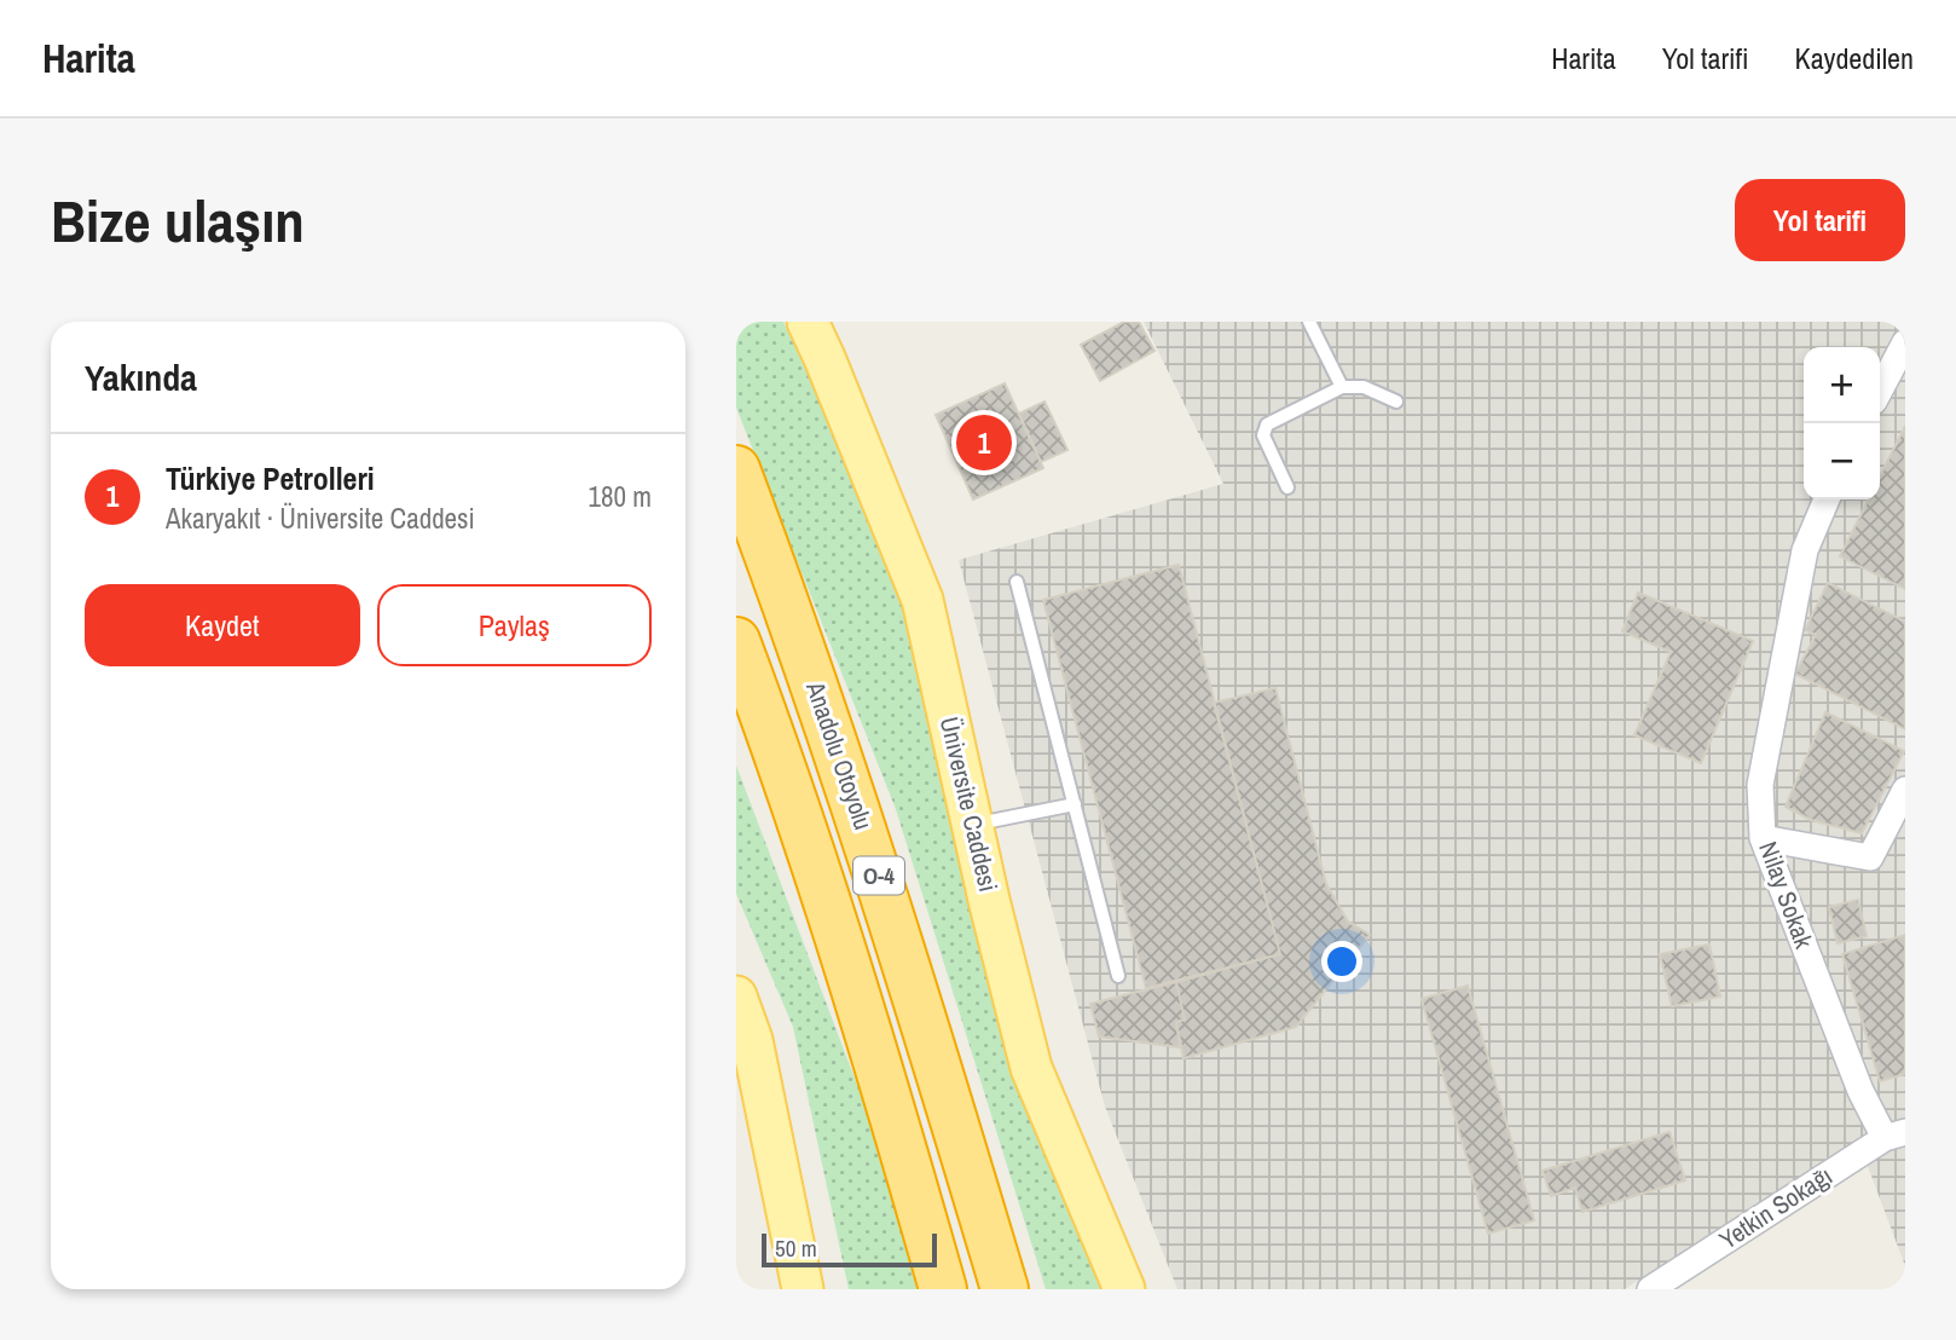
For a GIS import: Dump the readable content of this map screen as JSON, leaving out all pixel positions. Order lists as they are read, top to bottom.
{
  "streets": {
    "highway": ["Anadolu Otoyolu", "O-4"],
    "main road": ["Üniversite Caddesi"],
    "street": ["Nilay Sokak", "Yetkin Sokağı"]
  },
  "crossings": [
    ["Nilay Sokak", "Yetkin Sokağı"]
  ],
  "scale_bar": "50 m",
  "page": {
    "header": "Harita",
    "nav": ["Harita", "Yol tarifi", "Kaydedilen"],
    "buttons": [
      "Yol tarifi",
      ["Kaydet", "Paylaş"]
    ],
    "title": "Bize ulaşın",
    "heading": "Yakında",
    "map_buttons": ["+", "−"],
    "pins": "1",
    "list": [
      {
        "mark": "1",
        "name": "Türkiye Petrolleri",
        "note": "Akaryakıt · Üniversite Caddesi",
        "value": "180 m"
      }
    ],
    "scale": "50 m"
  }
}
